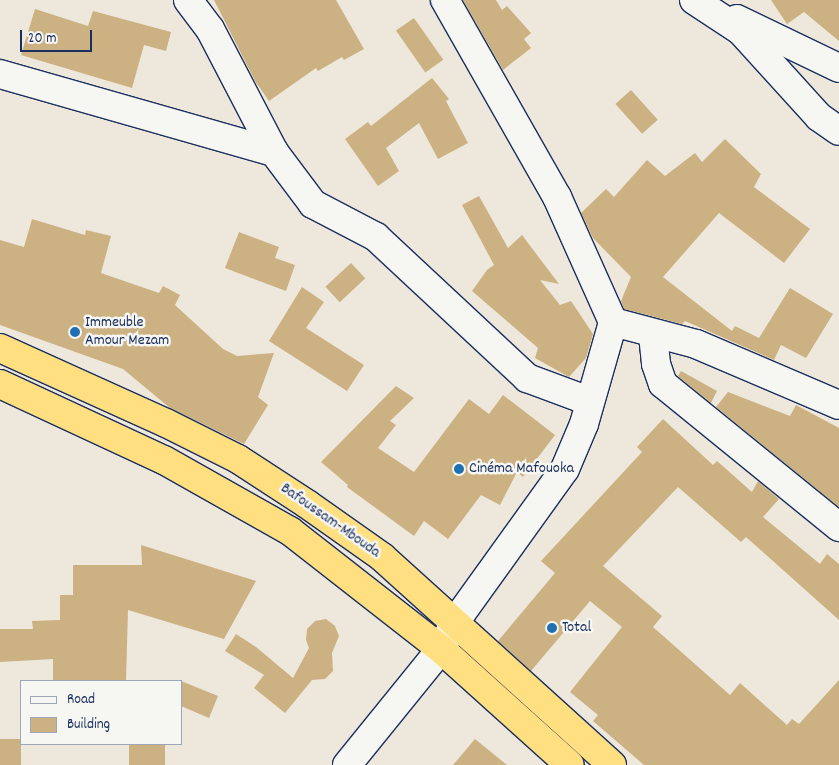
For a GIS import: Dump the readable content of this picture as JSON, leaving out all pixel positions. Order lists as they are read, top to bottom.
{
  "streets": {
    "highway": ["Bafoussam-Mbouda"]
  },
  "places": ["Immeuble Amour Mezam", "Cinéma Mafouoka", "Total"],
  "legend": ["Road", "Building"],
  "scale_bar": "20 m"
}
